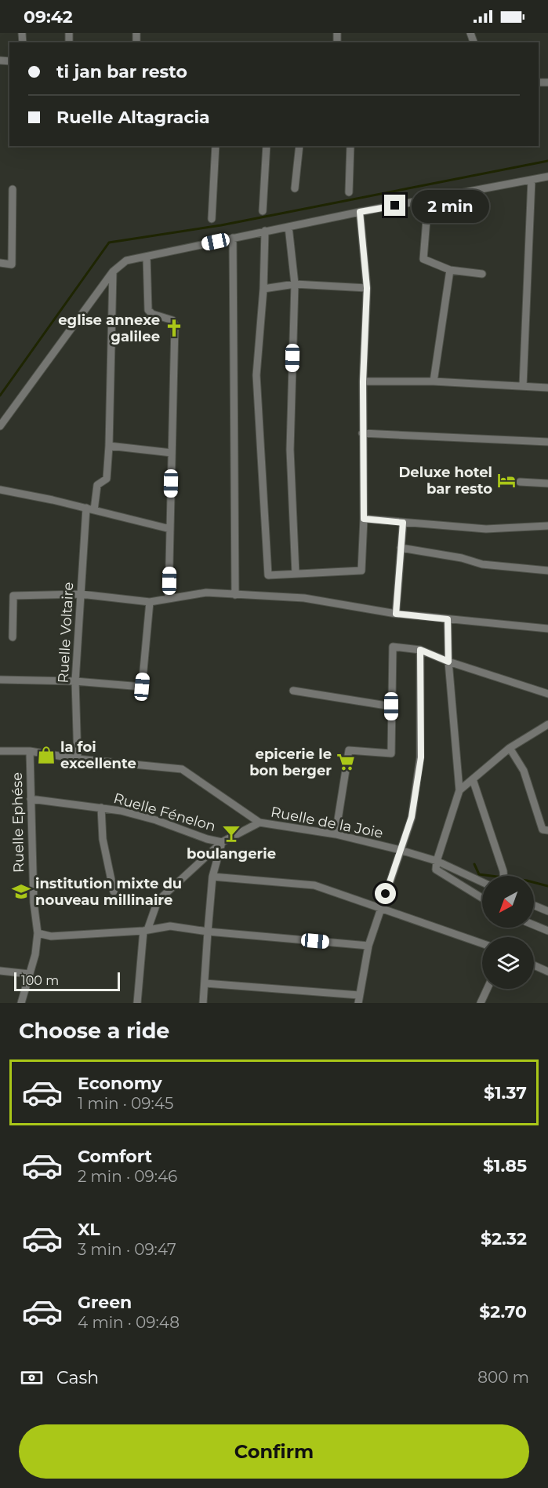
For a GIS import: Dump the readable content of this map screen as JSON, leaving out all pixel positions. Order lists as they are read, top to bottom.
{
  "streets": {
    "street": [
      "Ruelle Voltaire",
      "Ruelle Fénelon",
      "Ruelle Ephése",
      "Ruelle de la Joie"
    ]
  },
  "crossings": [
    ["Ruelle Voltaire", "Ruelle de la Joie"],
    ["Ruelle Fénelon", "Ruelle Ephése"],
    ["Ruelle Fénelon", "Ruelle de la Joie"],
    ["Ruelle Ephése", "Ruelle de la Joie"]
  ],
  "places": {
    "church": ["eglise annexe galilee"],
    "hotel": ["Deluxe hotel bar resto"],
    "shop": ["la foi excellente"],
    "supermarket": ["epicerie le bon berger"],
    "bar": ["boulangerie"],
    "school or university": ["institution mixte du nouveau millinaire"]
  },
  "scale_bar": "100 m",
  "north": "bottom left",
  "page": {
    "status": "09:42",
    "banner": ["ti jan bar resto", "Ruelle Altagracia"],
    "bubble": "2 min",
    "scale": "100 m",
    "heading": "Choose a ride",
    "list": [
      {
        "name": "Economy",
        "note": "1 min · 09:45",
        "value": "$1.37"
      },
      {
        "name": "Comfort",
        "note": "2 min · 09:46",
        "value": "$1.85"
      },
      {
        "name": "XL",
        "note": "3 min · 09:47",
        "value": "$2.32"
      },
      {
        "name": "Green",
        "note": "4 min · 09:48",
        "value": "$2.70"
      }
    ],
    "pay": ["Cash", "800 m"],
    "buttons": "Confirm"
  }
}
